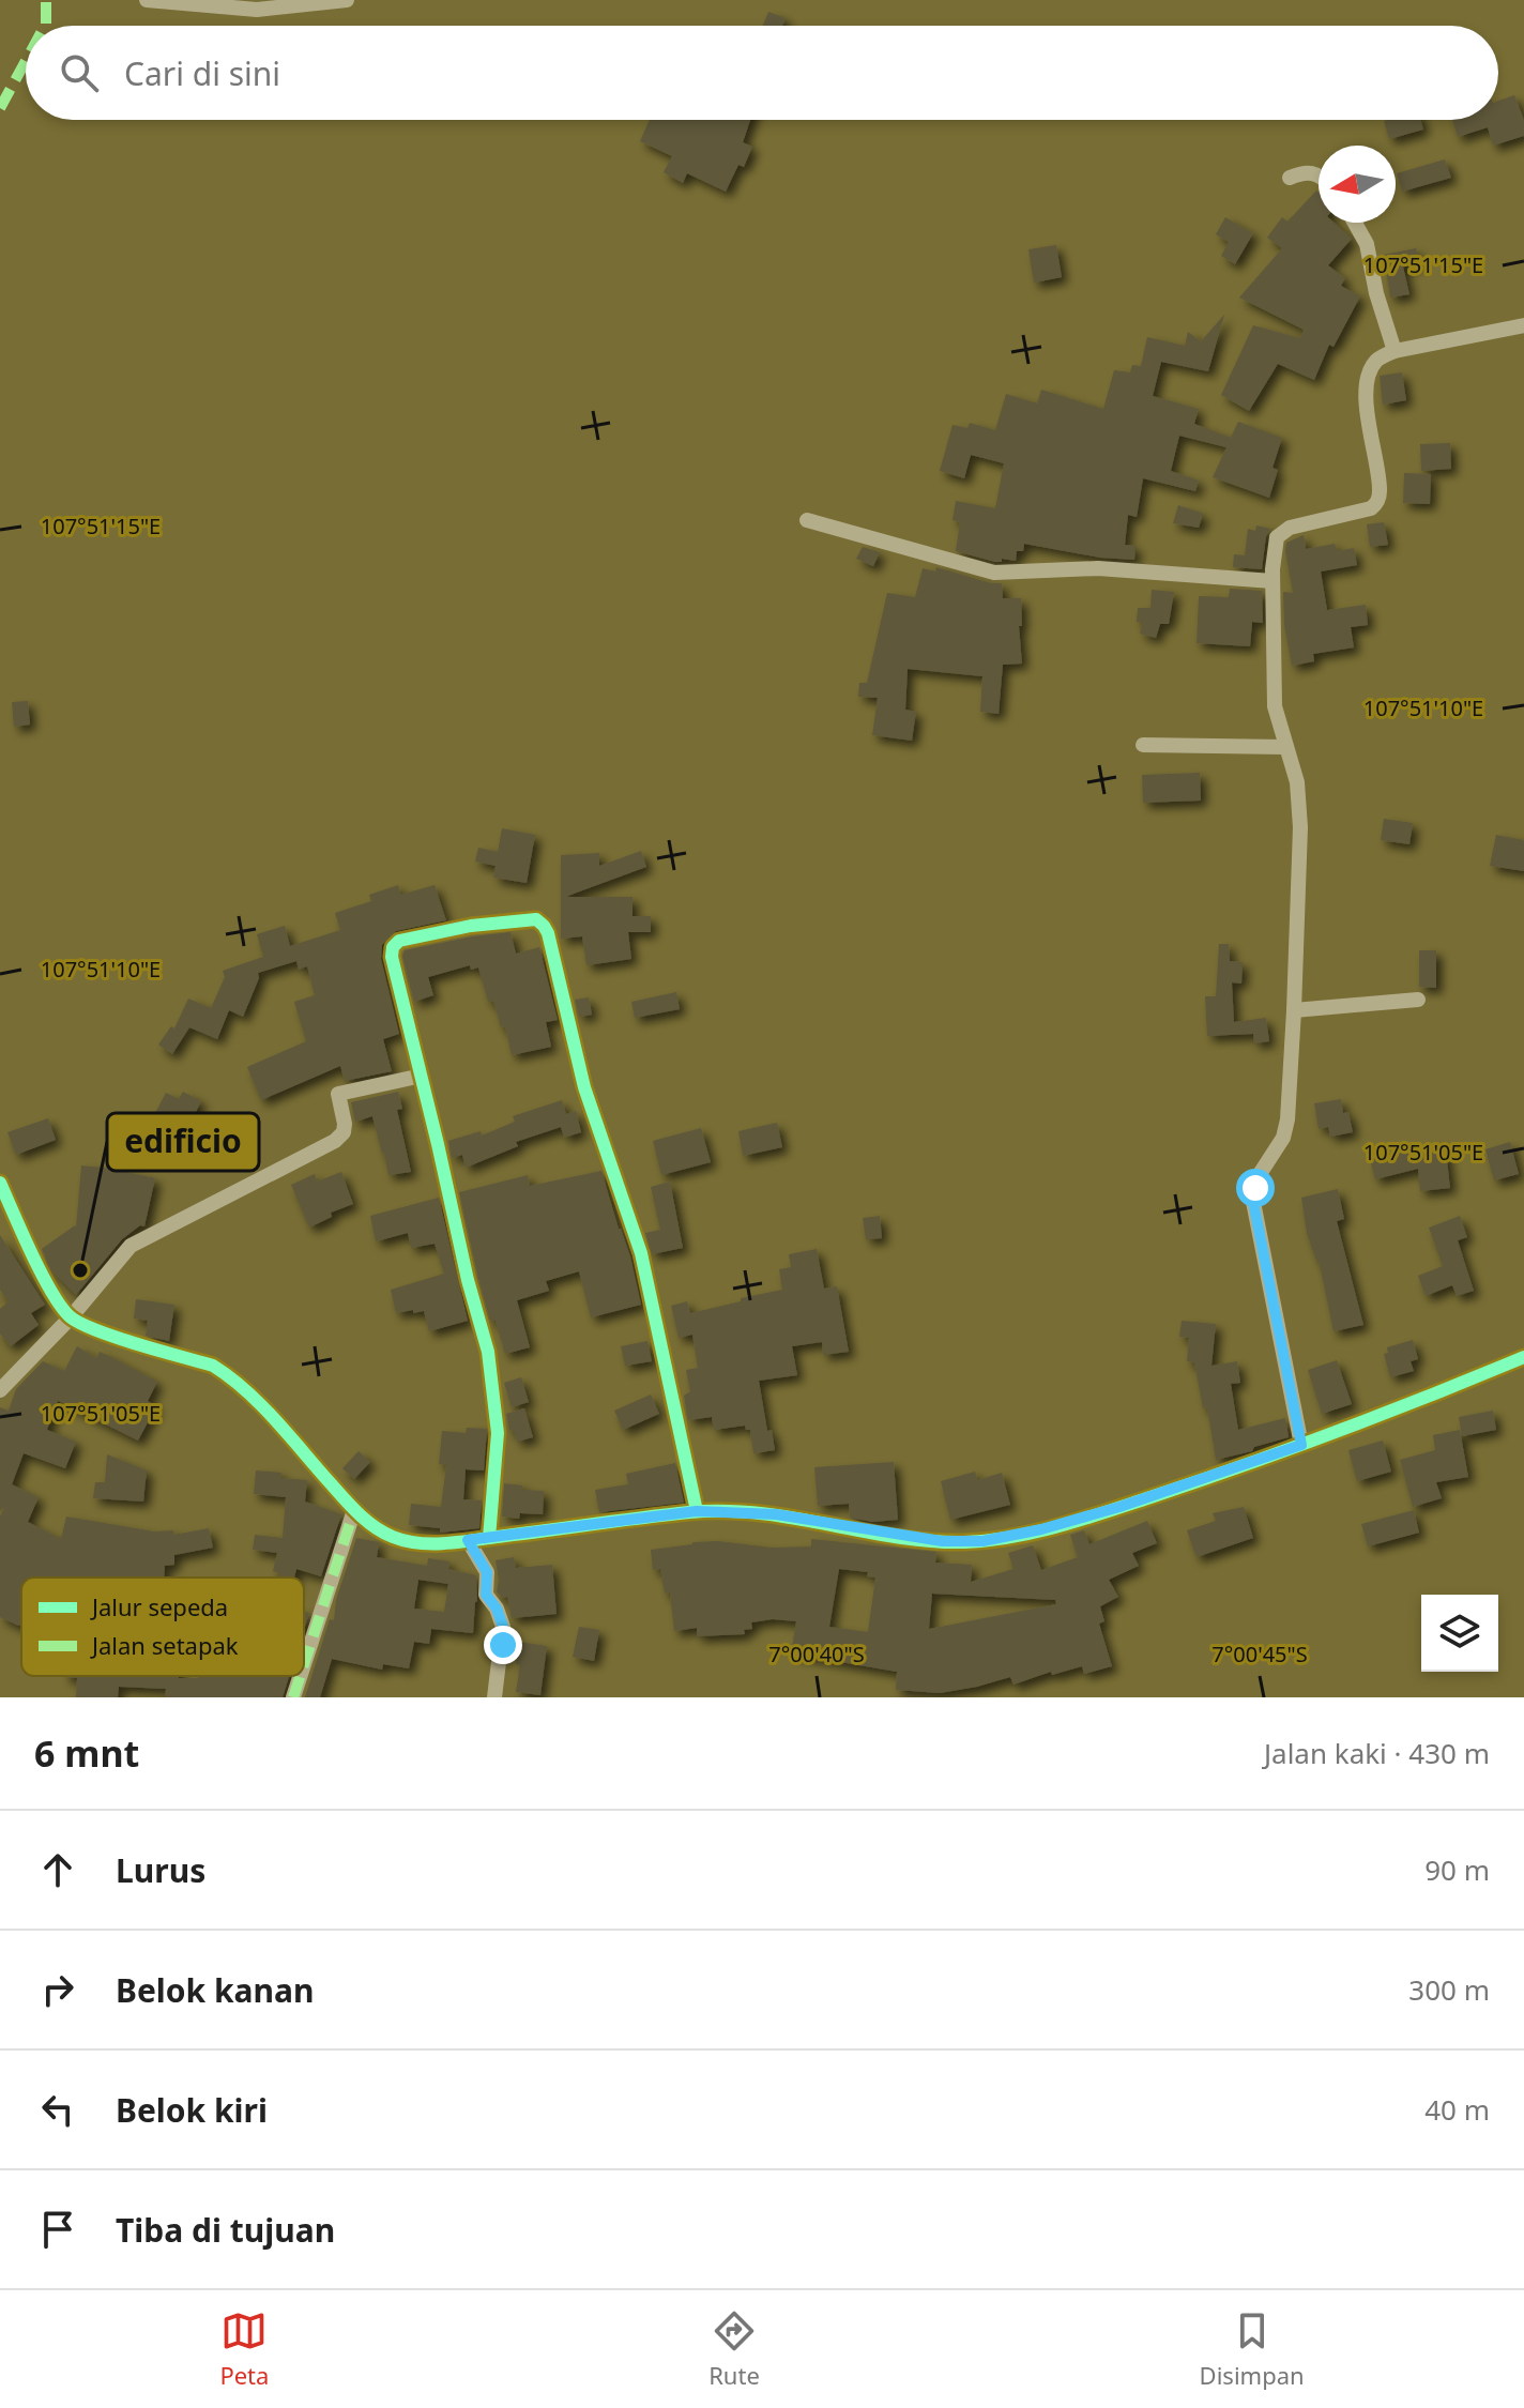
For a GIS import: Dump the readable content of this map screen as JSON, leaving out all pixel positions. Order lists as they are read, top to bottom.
{
  "places": ["edificio"],
  "legend": ["Jalur sepeda", "Jalan setapak"],
  "north": "left",
  "page": {
    "search": "Cari di sini",
    "heading": ["6 mnt", "Jalan kaki · 430 m"],
    "list": [
      ["Lurus", "90 m"],
      ["Belok kanan", "300 m"],
      ["Belok kiri", "40 m"],
      "Tiba di tujuan"
    ],
    "nav": ["Peta", "Rute", "Disimpan"]
  },
  "coordinates": [
    "107°51'15\"E",
    "107°51'10\"E",
    "107°51'05\"E",
    "7°00'40\"S",
    "7°00'45\"S"
  ]
}
